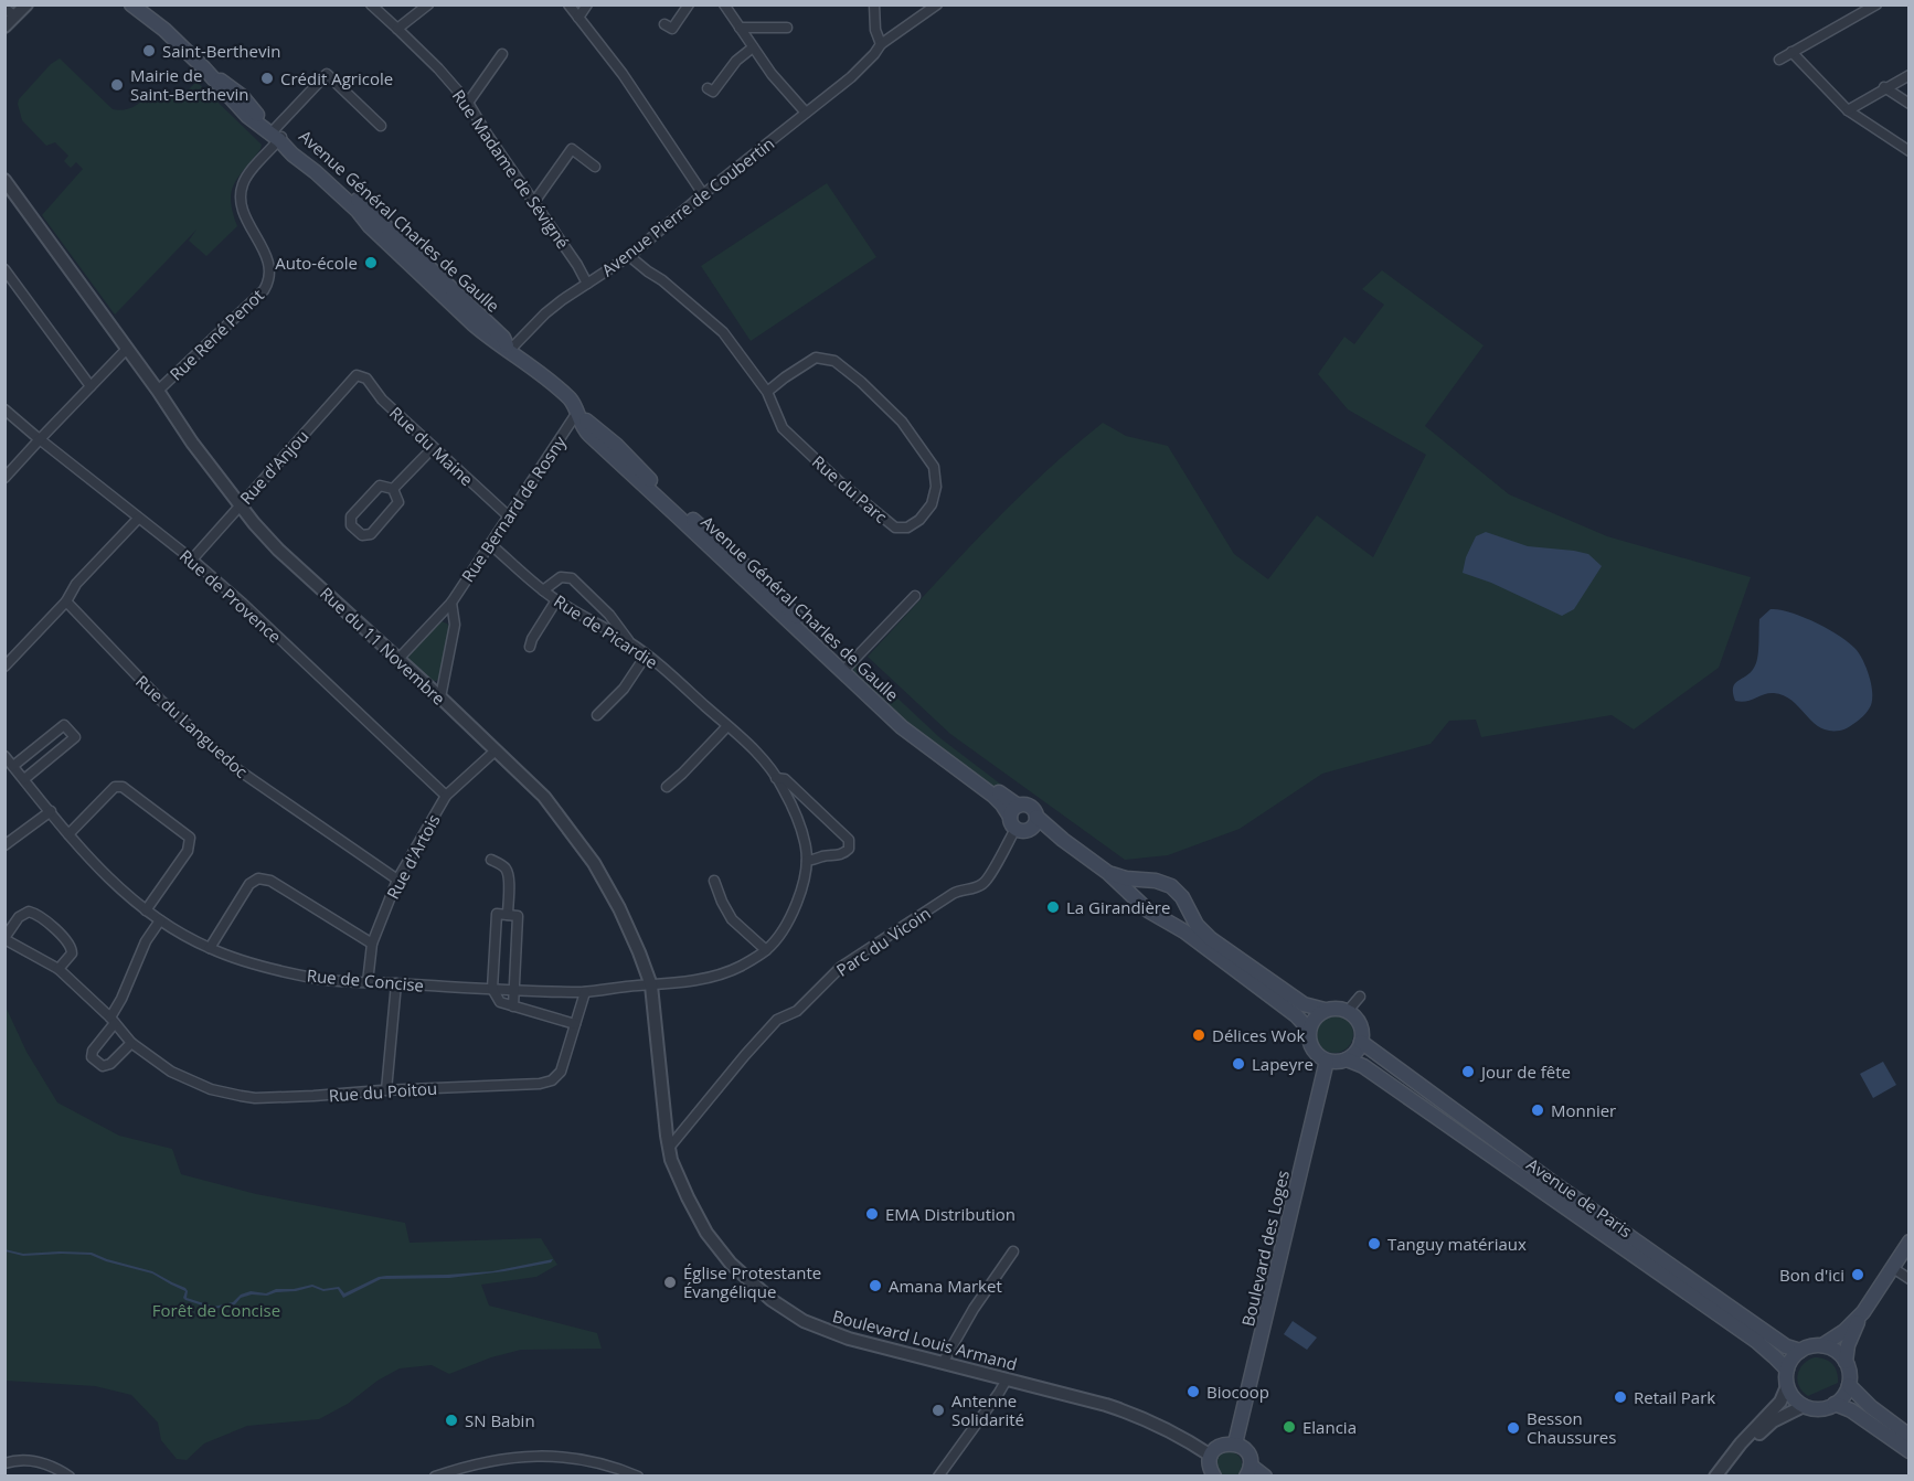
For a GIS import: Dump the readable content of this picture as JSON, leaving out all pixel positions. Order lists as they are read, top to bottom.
{
  "streets": {
    "main road": ["Avenue Général Charles de Gaulle", "Avenue de Paris", "Boulevard des Loges"],
    "street": [
      "Rue Madame de Sévigné",
      "Avenue Pierre de Coubertin",
      "Rue René Penot",
      "Rue du Maine",
      "Rue d'Anjou",
      "Rue du Parc",
      "Rue Bernard de Rosny",
      "Rue de Provence",
      "Rue de Picardie",
      "Rue du 11 Novembre",
      "Rue du Languedoc",
      "Rue d'Artois",
      "Parc du Vicoin",
      "Rue de Concise",
      "Rue du Poitou",
      "Boulevard Louis Armand"
    ]
  },
  "crossings": [
    ["Rue Madame de Sévigné", "Avenue Pierre de Coubertin"],
    ["Avenue Pierre de Coubertin", "Avenue Général Charles de Gaulle"],
    ["Avenue Pierre de Coubertin", "Rue du Parc"],
    ["Avenue Général Charles de Gaulle", "Rue René Penot"],
    ["Avenue Général Charles de Gaulle", "Rue Bernard de Rosny"],
    ["Avenue Général Charles de Gaulle", "Parc du Vicoin"],
    ["Rue René Penot", "Rue du 11 Novembre"],
    ["Rue du Maine", "Rue d'Anjou"],
    ["Rue du Maine", "Rue Bernard de Rosny"],
    ["Rue d'Anjou", "Rue de Provence"],
    ["Rue d'Anjou", "Rue du 11 Novembre"],
    ["Rue Bernard de Rosny", "Rue de Picardie"],
    ["Rue Bernard de Rosny", "Rue du 11 Novembre"],
    ["Rue de Provence", "Rue d'Artois"],
    ["Rue de Picardie", "Rue du 11 Novembre"],
    ["Rue de Picardie", "Rue de Concise"],
    ["Rue du 11 Novembre", "Rue d'Artois"],
    ["Rue du 11 Novembre", "Parc du Vicoin"],
    ["Rue du 11 Novembre", "Rue de Concise"],
    ["Rue du 11 Novembre", "Boulevard Louis Armand"],
    ["Rue du Languedoc", "Rue d'Artois"],
    ["Rue d'Artois", "Rue de Concise"],
    ["Parc du Vicoin", "Boulevard Louis Armand"],
    ["Rue de Concise", "Rue du Poitou"],
    ["Avenue de Paris", "Boulevard des Loges"]
  ],
  "parks": ["Forêt de Concise"],
  "places": [
    "Saint-Berthevin",
    "Crédit Agricole",
    "Mairie de Saint-Berthevin",
    "Auto-école",
    "La Girandière",
    "Délices Wok",
    "Lapeyre",
    "Jour de fête",
    "Monnier",
    "EMA Distribution",
    "Tanguy matériaux",
    "Bon d'ici",
    "Église Protestante Évangélique",
    "Amana Market",
    "Biocoop",
    "Retail Park",
    "Antenne Solidarité",
    "SN Babin",
    "Elancia",
    "Besson Chaussures"
  ]
}
